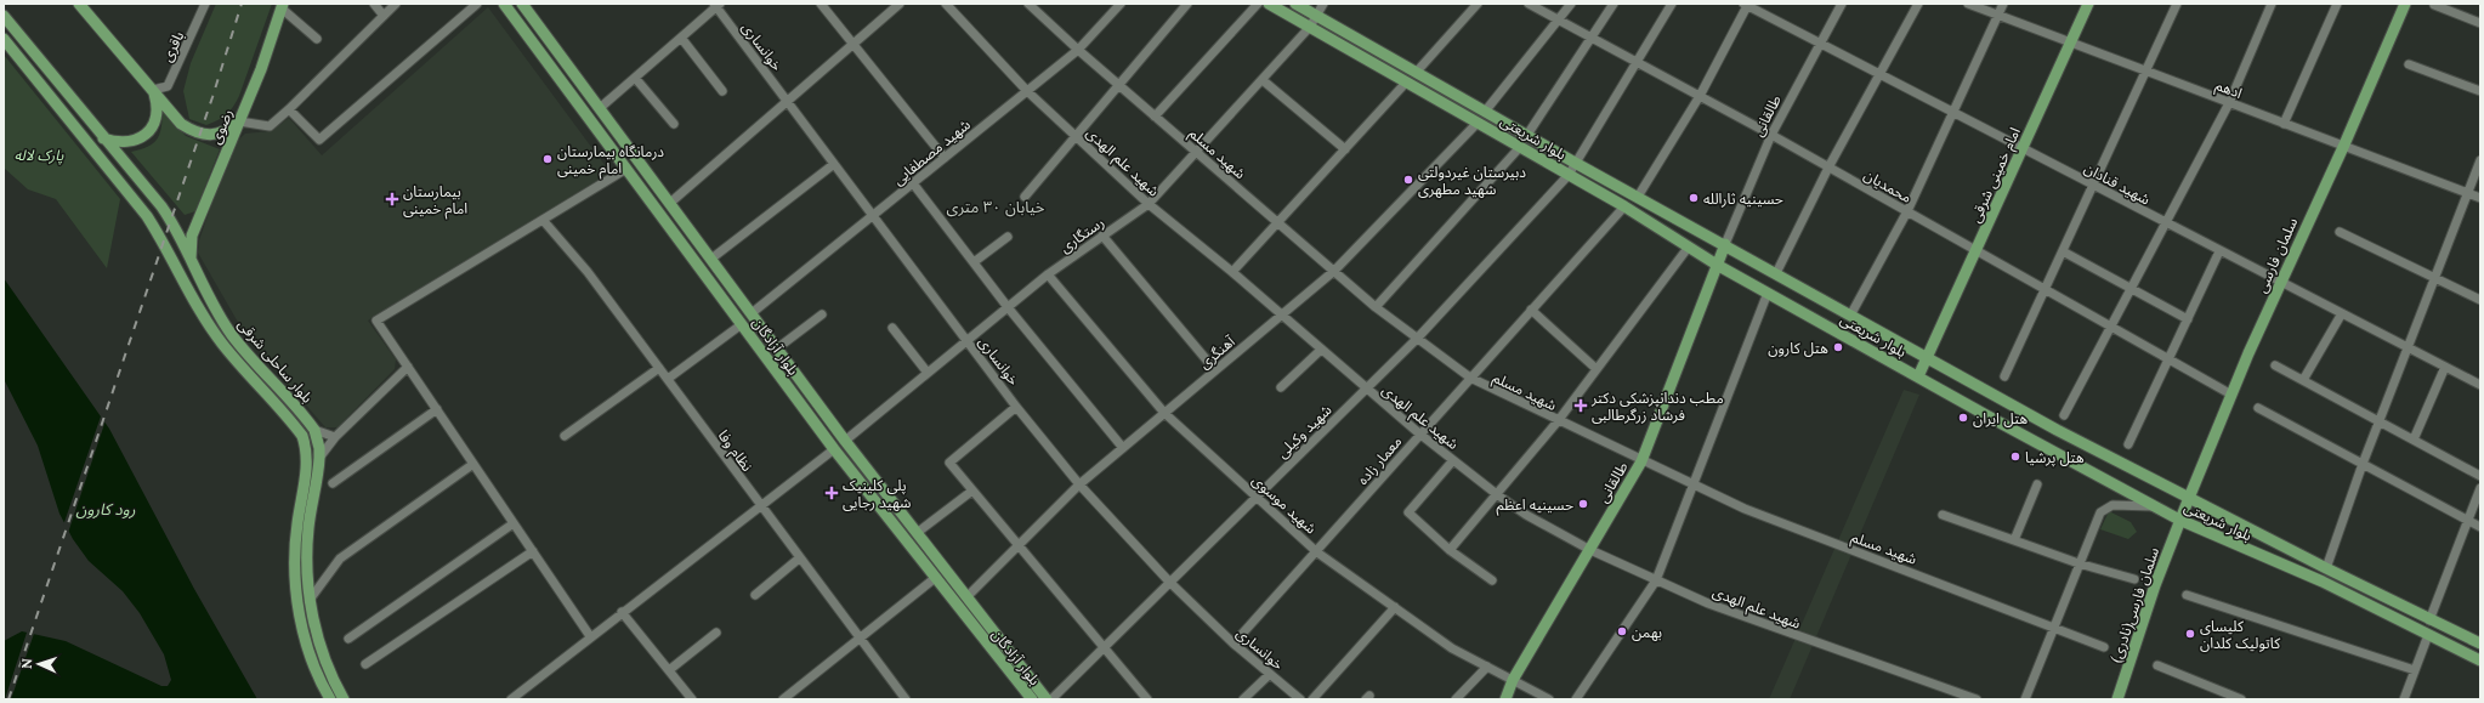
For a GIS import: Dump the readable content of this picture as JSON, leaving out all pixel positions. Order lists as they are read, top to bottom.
{
  "streets": {
    "main road": [
      "طالقانی",
      "رضوی",
      "بلوار شریعتی",
      "امام خمینی شرقی",
      "سلمان فارسی",
      "بلوار آزادگان",
      "بلوار ساحلی شرقی",
      "سلمان فارسی(نادری)"
    ],
    "street": [
      "باقری",
      "خوانساری",
      "ادهم",
      "شهید مصطفایی",
      "شهید مسلم",
      "شهید علم الهدی",
      "شهید قنادان",
      "محمدیان",
      "رستگاری",
      "آهنگری",
      "شهید وکیلی",
      "نظام وفا",
      "معمار زاده",
      "شهید موسوی"
    ]
  },
  "crossings": [
    ["خوانساری", "شهید مصطفایی"],
    ["خوانساری", "رستگاری"],
    ["خوانساری", "آهنگری"],
    ["خوانساری", "شهید وکیلی"],
    ["خوانساری", "معمار زاده"],
    ["ادهم", "امام خمینی شرقی"],
    ["ادهم", "سلمان فارسی"],
    ["طالقانی", "بلوار شریعتی"],
    ["طالقانی", "شهید مسلم"],
    ["طالقانی", "شهید علم الهدی"],
    ["طالقانی", "شهید قنادان"],
    ["طالقانی", "محمدیان"],
    ["طالقانی", "شهید موسوی"],
    ["رضوی", "بلوار ساحلی شرقی"],
    ["بلوار شریعتی", "امام خمینی شرقی"],
    ["بلوار شریعتی", "رستگاری"],
    ["بلوار شریعتی", "سلمان فارسی"],
    ["بلوار شریعتی", "آهنگری"],
    ["بلوار شریعتی", "شهید وکیلی"],
    ["بلوار شریعتی", "معمار زاده"],
    ["بلوار شریعتی", "سلمان فارسی(نادری)"],
    ["شهید مصطفایی", "شهید مسلم"],
    ["شهید مصطفایی", "شهید علم الهدی"],
    ["شهید مصطفایی", "بلوار آزادگان"],
    ["شهید مسلم", "رستگاری"],
    ["شهید مسلم", "آهنگری"],
    ["شهید مسلم", "شهید وکیلی"],
    ["شهید مسلم", "معمار زاده"],
    ["شهید علم الهدی", "رستگاری"],
    ["شهید علم الهدی", "آهنگری"],
    ["شهید علم الهدی", "شهید وکیلی"],
    ["شهید علم الهدی", "معمار زاده"],
    ["امام خمینی شرقی", "شهید قنادان"],
    ["امام خمینی شرقی", "محمدیان"],
    ["شهید قنادان", "سلمان فارسی"],
    ["محمدیان", "سلمان فارسی"],
    ["رستگاری", "بلوار آزادگان"],
    ["رستگاری", "شهید موسوی"],
    ["سلمان فارسی", "سلمان فارسی(نادری)"],
    ["بلوار آزادگان", "آهنگری"],
    ["آهنگری", "شهید موسوی"],
    ["شهید وکیلی", "شهید موسوی"],
    ["معمار زاده", "شهید موسوی"]
  ],
  "districts": ["خیابان ۳۰ متری"],
  "water": ["رود کارون"],
  "parks": ["پارک لاله"],
  "places": {
    "other": [
      "درمانگاه بیمارستان امام خمینی",
      "دبیرستان غیردولتی شهید مطهری",
      "حسینیه ثارالله",
      "هتل کارون",
      "هتل ایران",
      "هتل پرشیا",
      "حسینیه اعظم",
      "بهمن",
      "کلیسای کاتولیک کلدان"
    ],
    "health": ["بیمارستان امام خمینی", "مطب دندانپزشکی دکتر فرشاد زرگرطالبی", "پلی کلینیک شهید رجایی"]
  },
  "north": "left"
}
